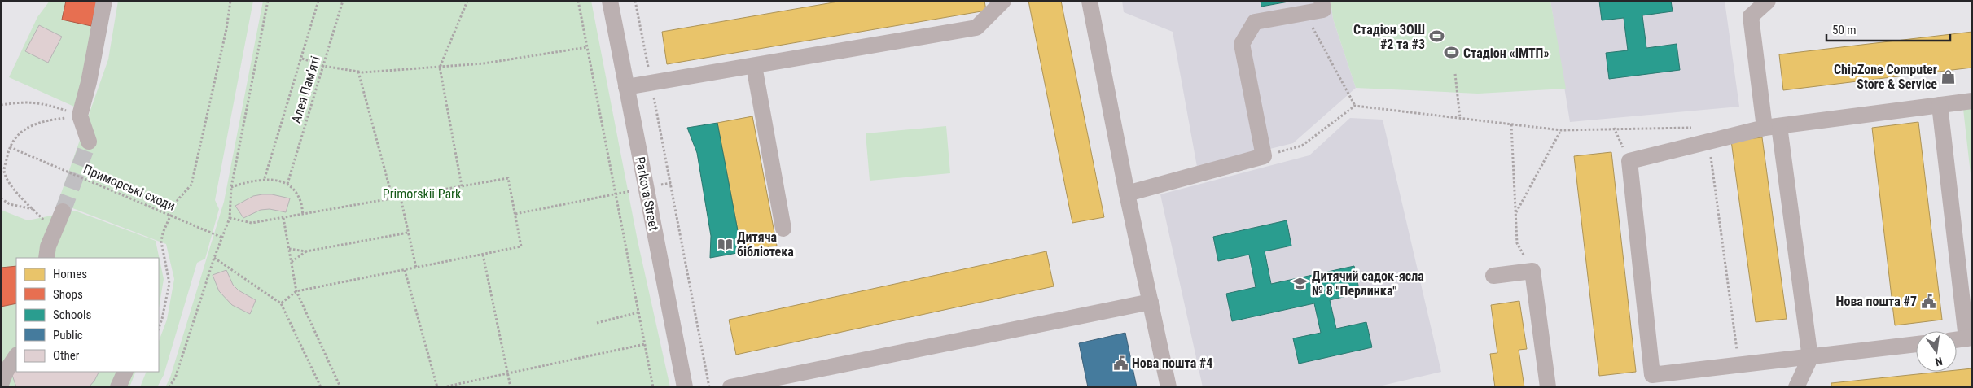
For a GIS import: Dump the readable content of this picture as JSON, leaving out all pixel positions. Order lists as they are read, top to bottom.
{
  "streets": {
    "street": ["Parkova Street"],
    "path": ["Алея Пам'яті", "Приморські сходи"]
  },
  "parks": ["Primorskii Park"],
  "places": {
    "sports": ["Стадіон ЗОШ #2 та #3", "Стадіон «ІМТП»"],
    "shop": ["ChipZone Computer Store & Service"],
    "library": ["Дитяча бібліотека"],
    "school or university": ["Дитячий садок-ясла № 8 \"Перлинка\""],
    "public building": ["Нова пошта #7", "Нова пошта #4"]
  },
  "legend": [
    "Homes",
    "Shops",
    "Schools",
    "Public",
    "Other"
  ],
  "scale_bar": "50 m",
  "north": "bottom"
}
